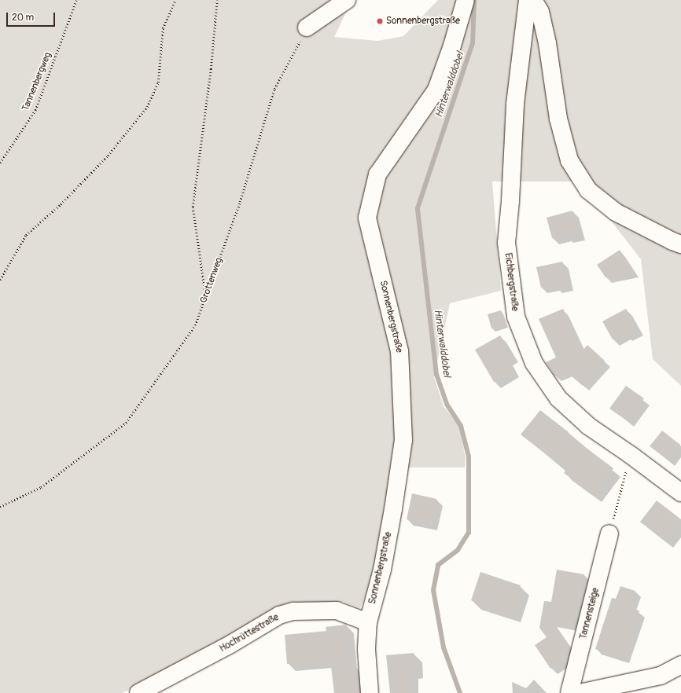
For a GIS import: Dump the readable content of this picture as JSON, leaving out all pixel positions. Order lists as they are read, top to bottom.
{
  "streets": {
    "street": [
      "Eichbergstraße",
      "Sonnenbergstraße",
      "Tannensteige",
      "Hochrüttestraße"
    ],
    "path": ["Tannenbergweg", "Grottenweg"]
  },
  "crossings": [
    ["Sonnenbergstraße", "Hochrüttestraße"]
  ],
  "water": ["Hinterwalddobel"],
  "places": ["Sonnenbergstraße"],
  "scale_bar": "20 m"
}
